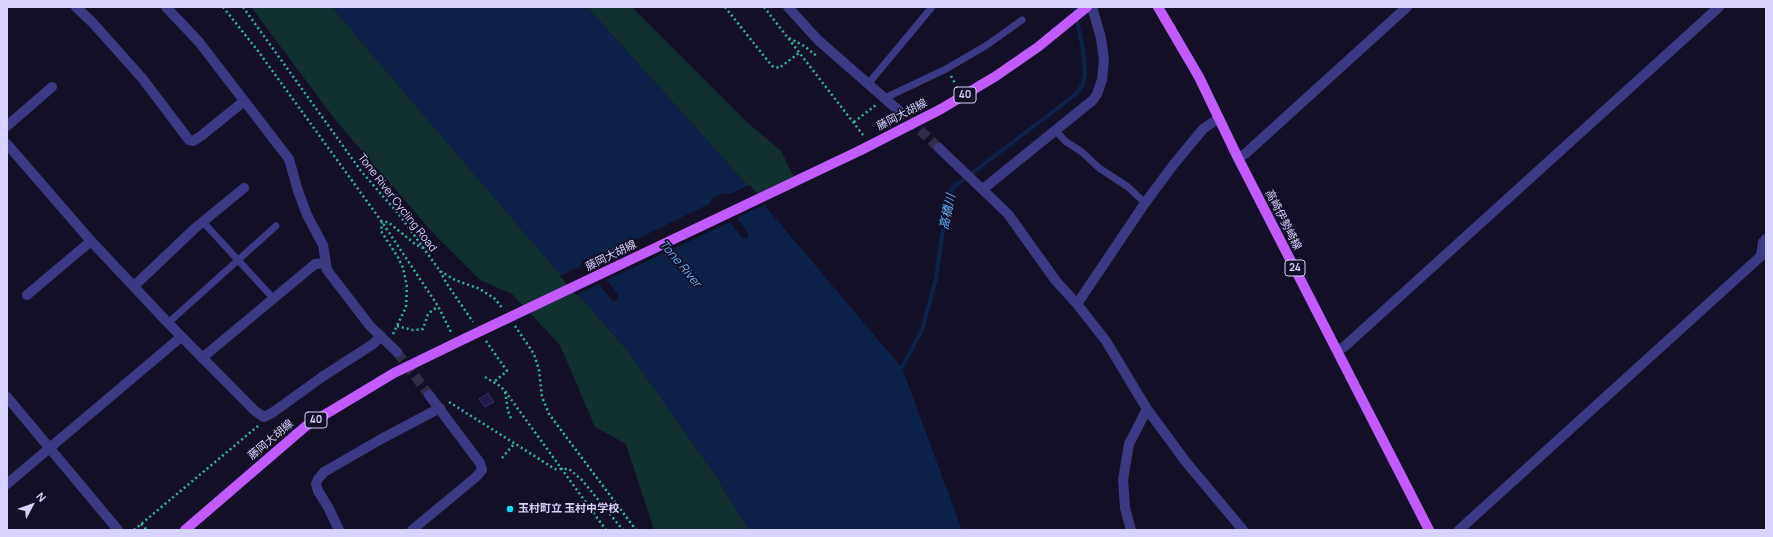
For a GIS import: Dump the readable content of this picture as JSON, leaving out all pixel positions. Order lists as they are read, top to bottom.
{
  "streets": {
    "main road": [
      "40",
      "藤岡大胡線",
      "高崎伊勢崎線",
      "24"
    ],
    "path": ["Tone River Cycling Road"]
  },
  "water": ["高橋川", "Tone River"],
  "places": ["玉村町立 玉村中学校"],
  "north": "top right"
}
